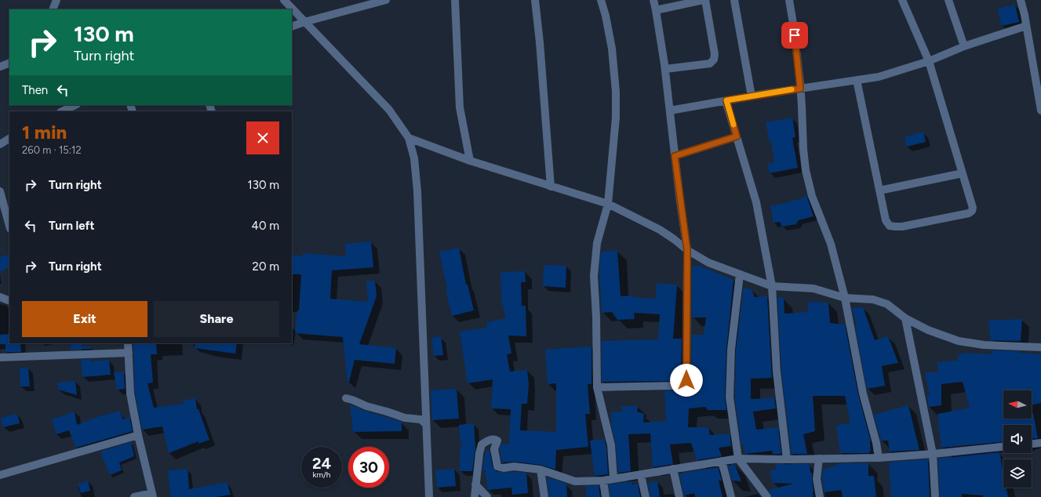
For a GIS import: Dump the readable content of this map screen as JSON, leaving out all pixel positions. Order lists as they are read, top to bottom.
{
  "north": "left",
  "page": {
    "turn": ["130 m", "Turn right"],
    "then": "Then",
    "heading": ["1 min", "260 m · 15:12"],
    "list": [
      {
        "name": "Turn right",
        "value": "130 m"
      },
      {
        "name": "Turn left",
        "value": "40 m"
      },
      {
        "name": "Turn right",
        "value": "20 m"
      }
    ],
    "buttons": ["Exit", "Share"],
    "speed": "24 km/h",
    "limit": "30"
  }
}
